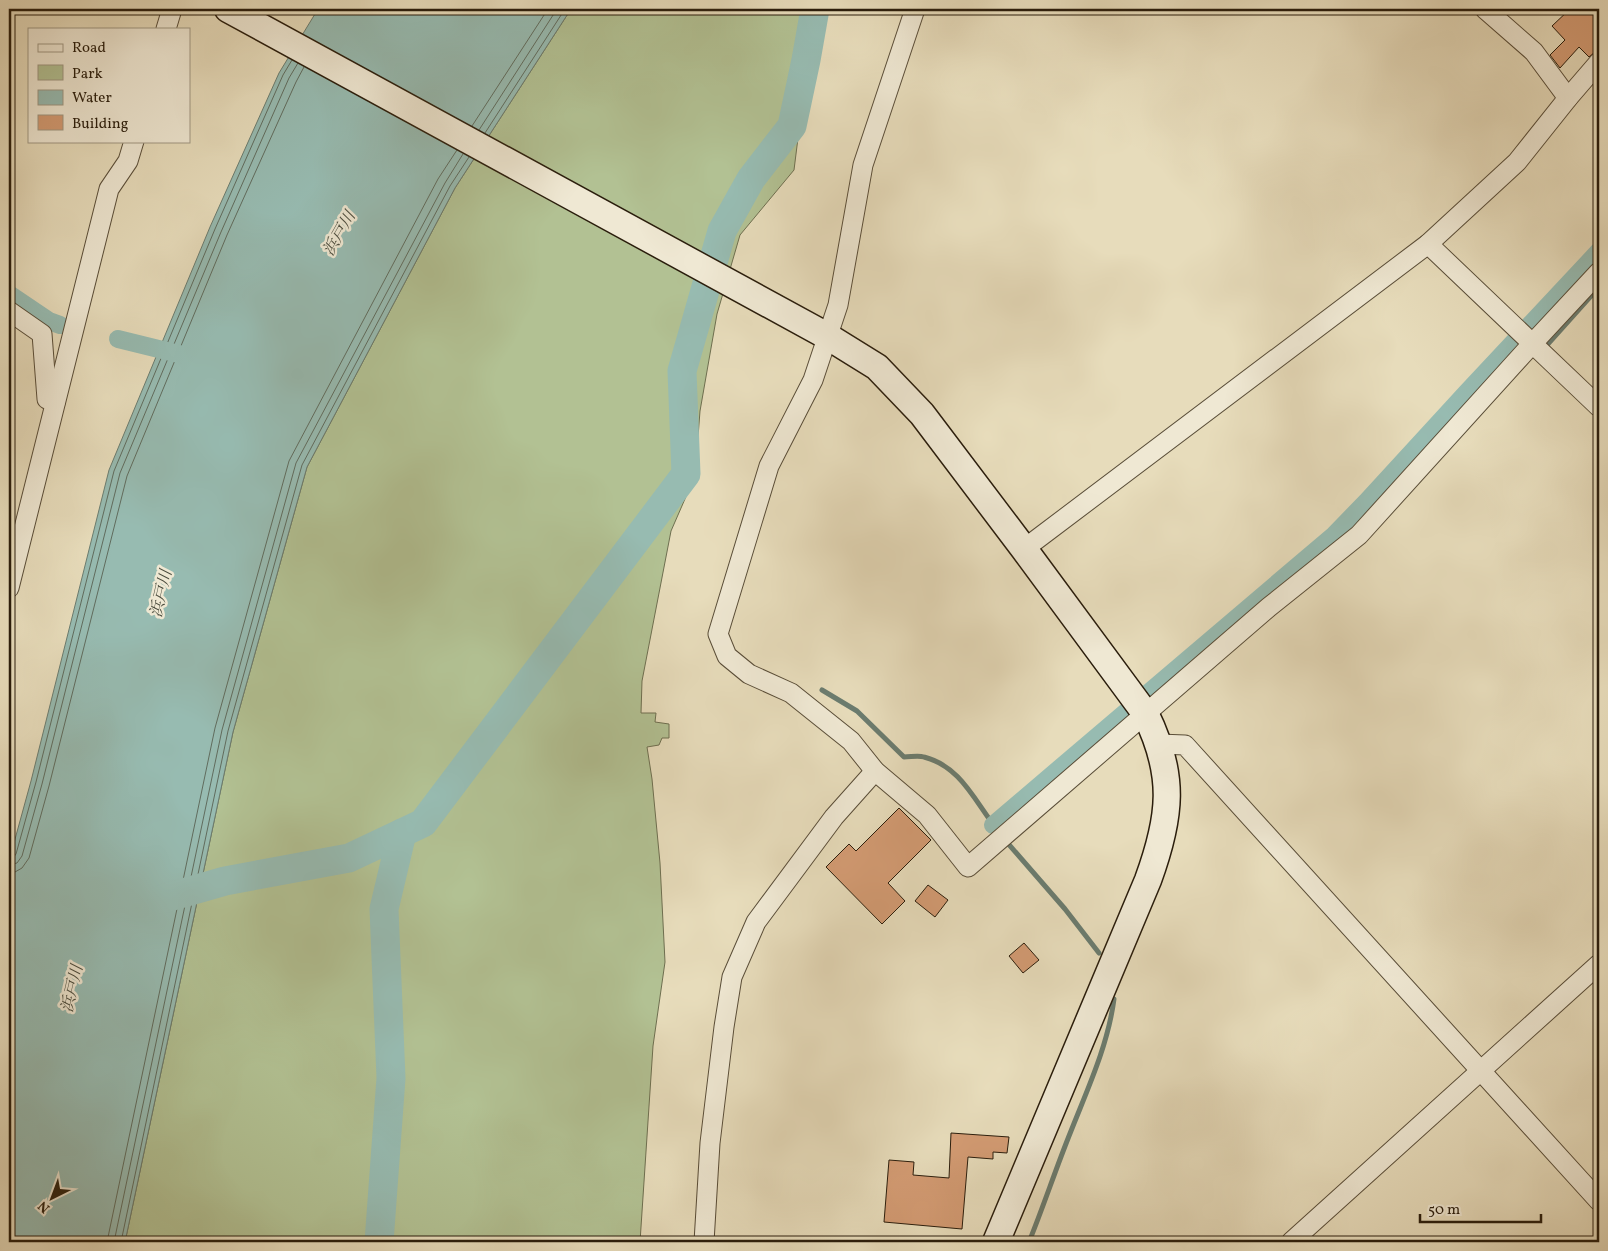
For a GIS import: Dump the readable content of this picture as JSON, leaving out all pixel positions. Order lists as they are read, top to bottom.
{
  "water": ["浜戸川"],
  "legend": [
    "Road",
    "Park",
    "Water",
    "Building"
  ],
  "scale_bar": "50 m",
  "north": "bottom left"
}
